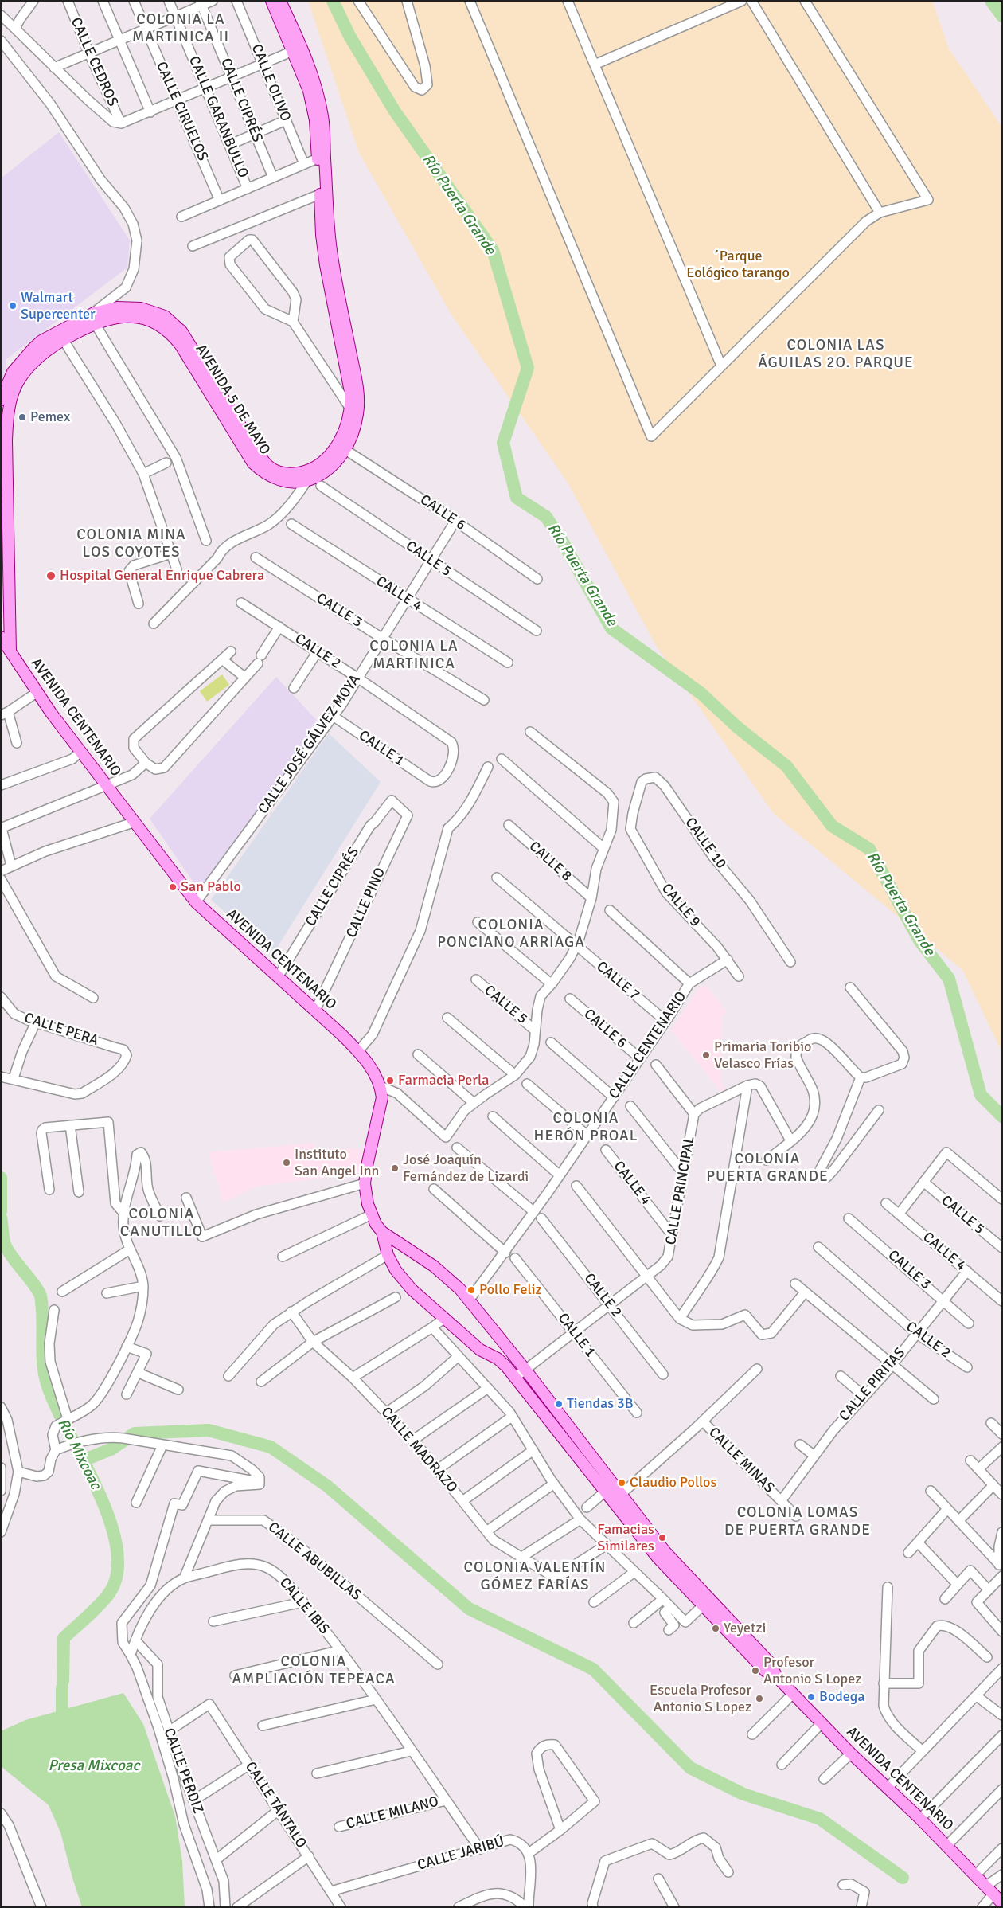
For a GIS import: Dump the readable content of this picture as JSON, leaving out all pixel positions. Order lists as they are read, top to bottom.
{
  "streets": {
    "main road": ["AVENIDA 5 DE MAYO", "AVENIDA CENTENARIO"],
    "street": [
      "CALLE CEDROS",
      "CALLE OLIVO",
      "CALLE CIPRÉS",
      "CALLE CIRUELOS",
      "CALLE GARANBULLO",
      "CALLE 6",
      "CALLE 5",
      "CALLE 4",
      "CALLE 3",
      "CALLE 2",
      "CALLE JOSÉ GÁLVEZ MOYA",
      "CALLE 1",
      "CALLE 10",
      "CALLE 8",
      "CALLE PINO",
      "CALLE 9",
      "CALLE 7",
      "CALLE PERA",
      "CALLE CENTENARIO",
      "CALLE PRINCIPAL",
      "CALLE PIRITAS",
      "CALLE MADRAZO",
      "CALLE MINAS",
      "CALLE ABUBILLAS",
      "CALLE IBIS",
      "CALLE PERDIZ",
      "CALLE TÁNTALO",
      "CALLE MILANO",
      "CALLE JARIBÚ"
    ]
  },
  "crossings": [
    ["CALLE CIPRÉS", "AVENIDA CENTENARIO"],
    ["CALLE CIPRÉS", "CALLE PINO"],
    ["AVENIDA 5 DE MAYO", "CALLE 6"],
    ["AVENIDA 5 DE MAYO", "AVENIDA CENTENARIO"],
    ["CALLE 6", "CALLE JOSÉ GÁLVEZ MOYA"],
    ["CALLE 6", "CALLE CENTENARIO"],
    ["CALLE 5", "CALLE JOSÉ GÁLVEZ MOYA"],
    ["CALLE 4", "CALLE JOSÉ GÁLVEZ MOYA"],
    ["CALLE 4", "CALLE PRINCIPAL"],
    ["CALLE 4", "CALLE PIRITAS"],
    ["CALLE 3", "CALLE JOSÉ GÁLVEZ MOYA"],
    ["CALLE 3", "CALLE PIRITAS"],
    ["CALLE 2", "CALLE JOSÉ GÁLVEZ MOYA"],
    ["CALLE 2", "CALLE 1"],
    ["CALLE 2", "CALLE PRINCIPAL"],
    ["CALLE 2", "CALLE PIRITAS"],
    ["AVENIDA CENTENARIO", "CALLE JOSÉ GÁLVEZ MOYA"],
    ["AVENIDA CENTENARIO", "CALLE PINO"],
    ["AVENIDA CENTENARIO", "CALLE CENTENARIO"],
    ["AVENIDA CENTENARIO", "CALLE PRINCIPAL"],
    ["CALLE JOSÉ GÁLVEZ MOYA", "CALLE 1"],
    ["CALLE 1", "CALLE PRINCIPAL"],
    ["CALLE 10", "CALLE 9"],
    ["CALLE 9", "CALLE CENTENARIO"],
    ["CALLE 7", "CALLE CENTENARIO"],
    ["CALLE PIRITAS", "CALLE MINAS"],
    ["CALLE IBIS", "CALLE PERDIZ"],
    ["CALLE IBIS", "CALLE MILANO"],
    ["CALLE IBIS", "CALLE JARIBÚ"],
    ["CALLE PERDIZ", "CALLE TÁNTALO"],
    ["CALLE TÁNTALO", "CALLE JARIBÚ"]
  ],
  "districts": [
    "COLONIA LA MARTINICA II",
    "COLONIA LAS ÁGUILAS 2O. PARQUE",
    "COLONIA MINA LOS COYOTES",
    "COLONIA LA MARTINICA",
    "COLONIA PONCIANO ARRIAGA",
    "COLONIA HERÓN PROAL",
    "COLONIA PUERTA GRANDE",
    "COLONIA CANUTILLO",
    "COLONIA LOMAS DE PUERTA GRANDE",
    "COLONIA VALENTÍN GÓMEZ FARÍAS",
    "COLONIA AMPLIACIÓN TEPEACA"
  ],
  "water": ["Río Puerta Grande", "Río Mixcoac", "Presa Mixcoac"],
  "parks": ["´Parque Eológico tarango"],
  "places": [
    "Walmart Supercenter",
    "Pemex",
    "Hospital General Enrique Cabrera",
    "San Pablo",
    "Primaria Toribio Velasco Frías",
    "Farmacia Perla",
    "Instituto San Angel Inn",
    "José Joaquín Fernández de Lizardi",
    "Pollo Feliz",
    "Tiendas 3B",
    "Claudio Pollos",
    "Famacias Similares",
    "Yeyetzi",
    "Profesor Antonio S Lopez",
    "Bodega",
    "Escuela Profesor Antonio S Lopez"
  ]
}
